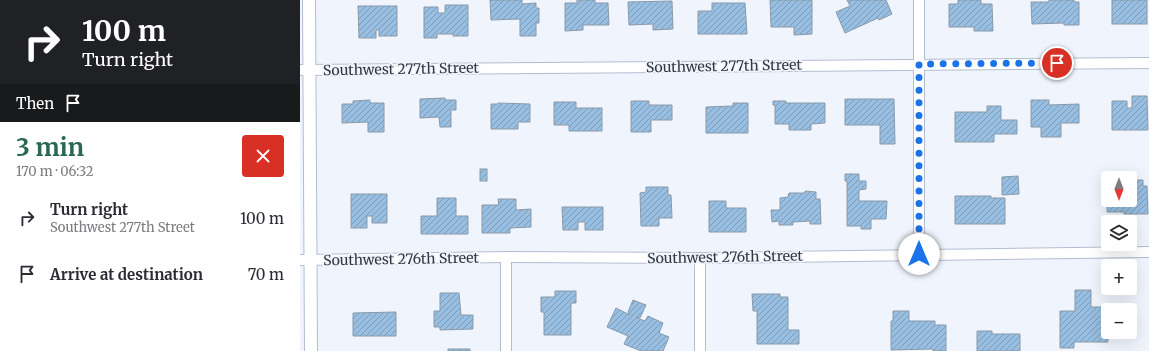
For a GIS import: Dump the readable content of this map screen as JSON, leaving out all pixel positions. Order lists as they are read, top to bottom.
{
  "streets": {
    "street": ["Southwest 277th Street", "Southwest 276th Street"]
  },
  "north": "bottom",
  "page": {
    "turn": ["100 m", "Turn right"],
    "then": "Then",
    "heading": ["3 min", "170 m · 06:32"],
    "map_buttons": ["+", "−"],
    "list": [
      {
        "name": "Turn right",
        "note": "Southwest 277th Street",
        "value": "100 m"
      },
      {
        "name": "Arrive at destination",
        "value": "70 m"
      }
    ]
  }
}
